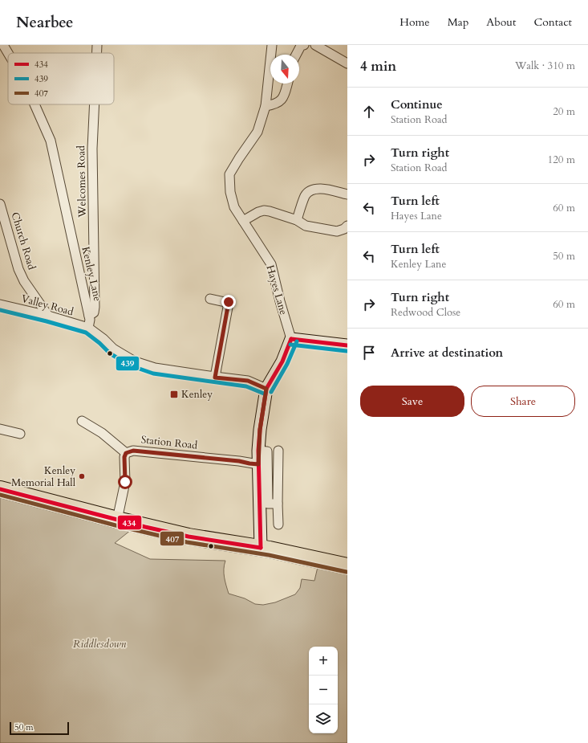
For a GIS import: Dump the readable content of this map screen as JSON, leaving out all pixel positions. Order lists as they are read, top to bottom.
{
  "streets": {
    "street": [
      "Welcomes Road",
      "Church Road",
      "Kenley Lane",
      "Hayes Lane",
      "Valley Road",
      "Station Road"
    ]
  },
  "crossings": [
    ["Welcomes Road", "Kenley Lane"],
    ["Church Road", "Valley Road"],
    ["Kenley Lane", "Valley Road"]
  ],
  "parks": ["Riddlesdown"],
  "places": {
    "transit": ["Kenley"],
    "other": ["Kenley Memorial Hall"]
  },
  "lines": ["transit line 439", "transit line 434", "transit line 407"],
  "legend": ["434", "439", "407"],
  "scale_bar": "50 m",
  "north": "bottom",
  "page": {
    "header": "Nearbee",
    "nav": [
      "Home",
      "Map",
      "About",
      "Contact"
    ],
    "heading": ["4 min", "Walk · 310 m"],
    "list": [
      ["Continue", "Station Road", "20 m"],
      ["Turn right", "Station Road", "120 m"],
      ["Turn left", "Hayes Lane", "60 m"],
      ["Turn left", "Kenley Lane", "50 m"],
      ["Turn right", "Redwood Close", "60 m"],
      "Arrive at destination"
    ],
    "buttons": ["Save", "Share"],
    "map_buttons": ["+", "−"],
    "scale": "50 m"
  }
}
